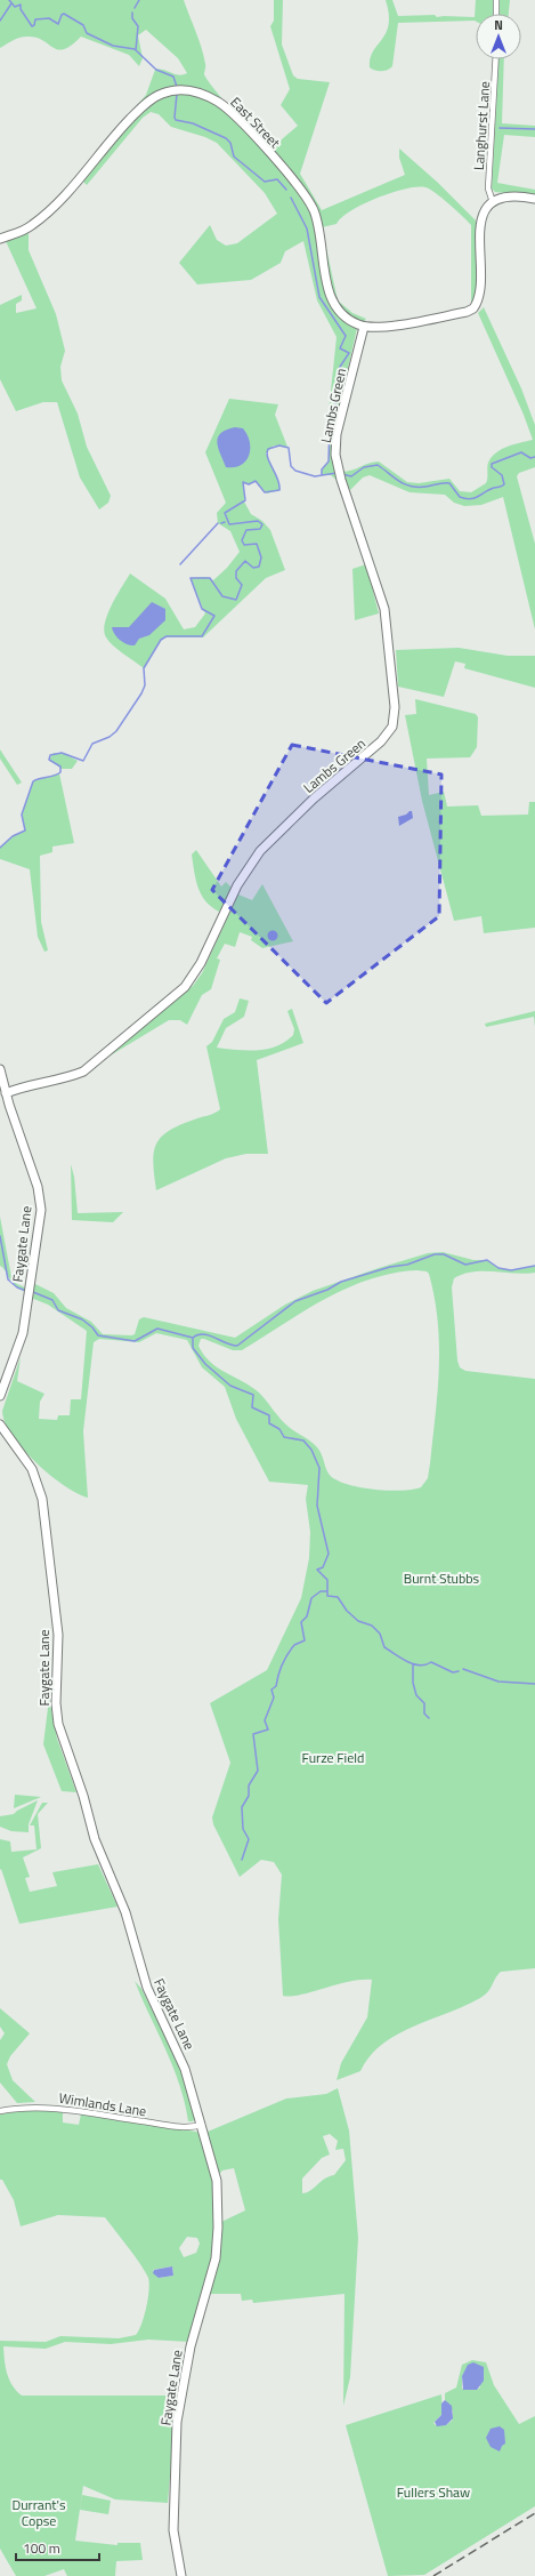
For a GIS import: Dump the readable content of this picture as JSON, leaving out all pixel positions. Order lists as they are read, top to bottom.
{
  "streets": {
    "street": [
      "East Street",
      "Langhurst Lane",
      "Lambs Green",
      "Faygate Lane",
      "Wimlands Lane"
    ]
  },
  "crossings": [
    ["East Street", "Lambs Green"],
    ["Lambs Green", "Faygate Lane"],
    ["Faygate Lane", "Wimlands Lane"]
  ],
  "parks": [
    "Burnt Stubbs",
    "Furze Field",
    "Fullers Shaw",
    "Durrant's Copse"
  ],
  "scale_bar": "100 m",
  "north": "top"
}
